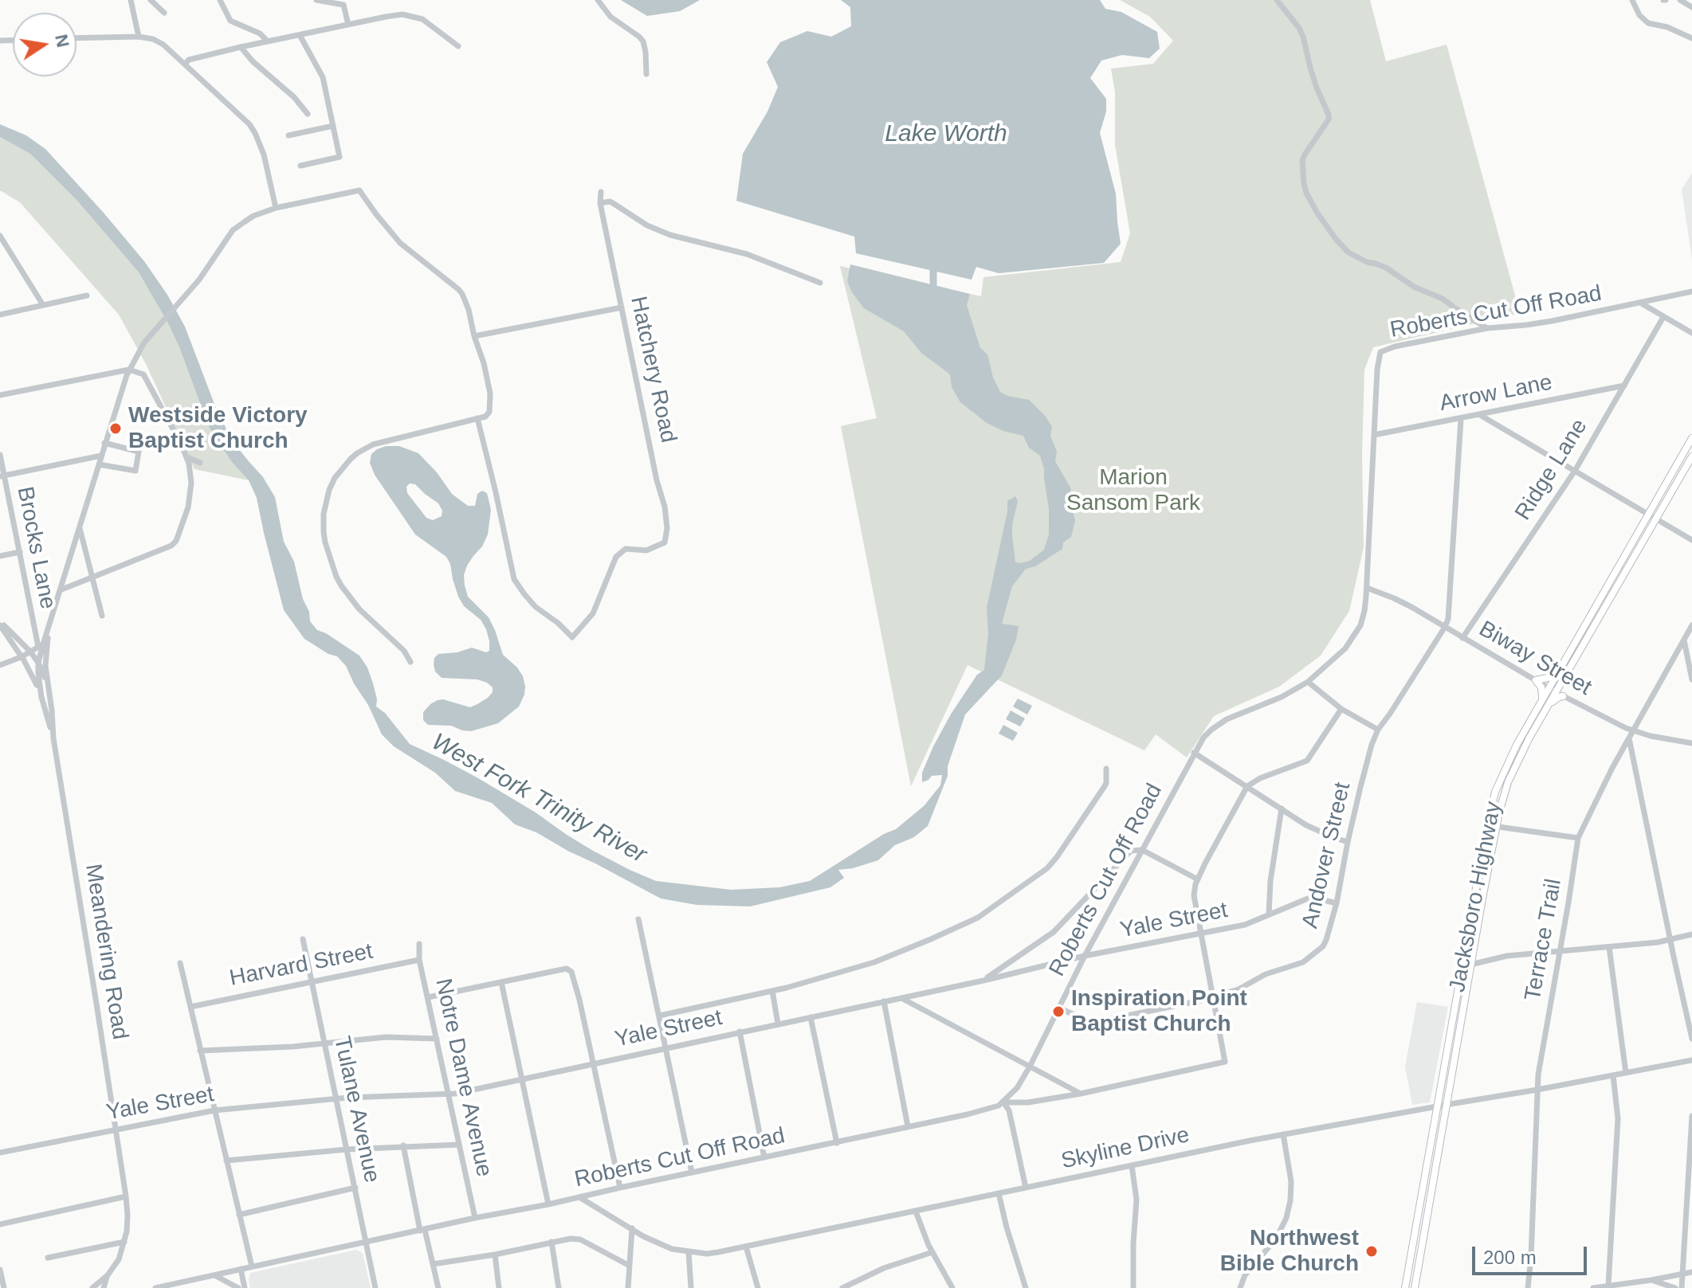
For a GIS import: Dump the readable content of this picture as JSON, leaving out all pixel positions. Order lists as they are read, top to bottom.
{
  "streets": {
    "main road": ["Jacksboro Highway"],
    "street": [
      "Roberts Cut Off Road",
      "Hatchery Road",
      "Arrow Lane",
      "Ridge Lane",
      "Brocks Lane",
      "Biway Street",
      "Andover Street",
      "Yale Street",
      "Terrace Trail",
      "Meandering Road",
      "Harvard Street",
      "Notre Dame Avenue",
      "Tulane Avenue",
      "Skyline Drive"
    ]
  },
  "crossings": [
    ["Roberts Cut Off Road", "Arrow Lane"],
    ["Roberts Cut Off Road", "Biway Street"],
    ["Roberts Cut Off Road", "Andover Street"],
    ["Roberts Cut Off Road", "Yale Street"],
    ["Roberts Cut Off Road", "Notre Dame Avenue"],
    ["Roberts Cut Off Road", "Tulane Avenue"],
    ["Roberts Cut Off Road", "Skyline Drive"],
    ["Arrow Lane", "Ridge Lane"],
    ["Ridge Lane", "Biway Street"],
    ["Brocks Lane", "Meandering Road"],
    ["Biway Street", "Andover Street"],
    ["Biway Street", "Jacksboro Highway"],
    ["Biway Street", "Terrace Trail"],
    ["Andover Street", "Yale Street"],
    ["Jacksboro Highway", "Skyline Drive"],
    ["Yale Street", "Meandering Road"],
    ["Yale Street", "Notre Dame Avenue"],
    ["Yale Street", "Tulane Avenue"],
    ["Terrace Trail", "Skyline Drive"],
    ["Harvard Street", "Notre Dame Avenue"],
    ["Harvard Street", "Tulane Avenue"]
  ],
  "water": ["Lake Worth", "West Fork Trinity River"],
  "parks": ["Marion Sansom Park"],
  "places": ["Westside Victory Baptist Church", "Inspiration Point Baptist Church", "Northwest Bible Church"],
  "scale_bar": "200 m",
  "north": "right"
}
